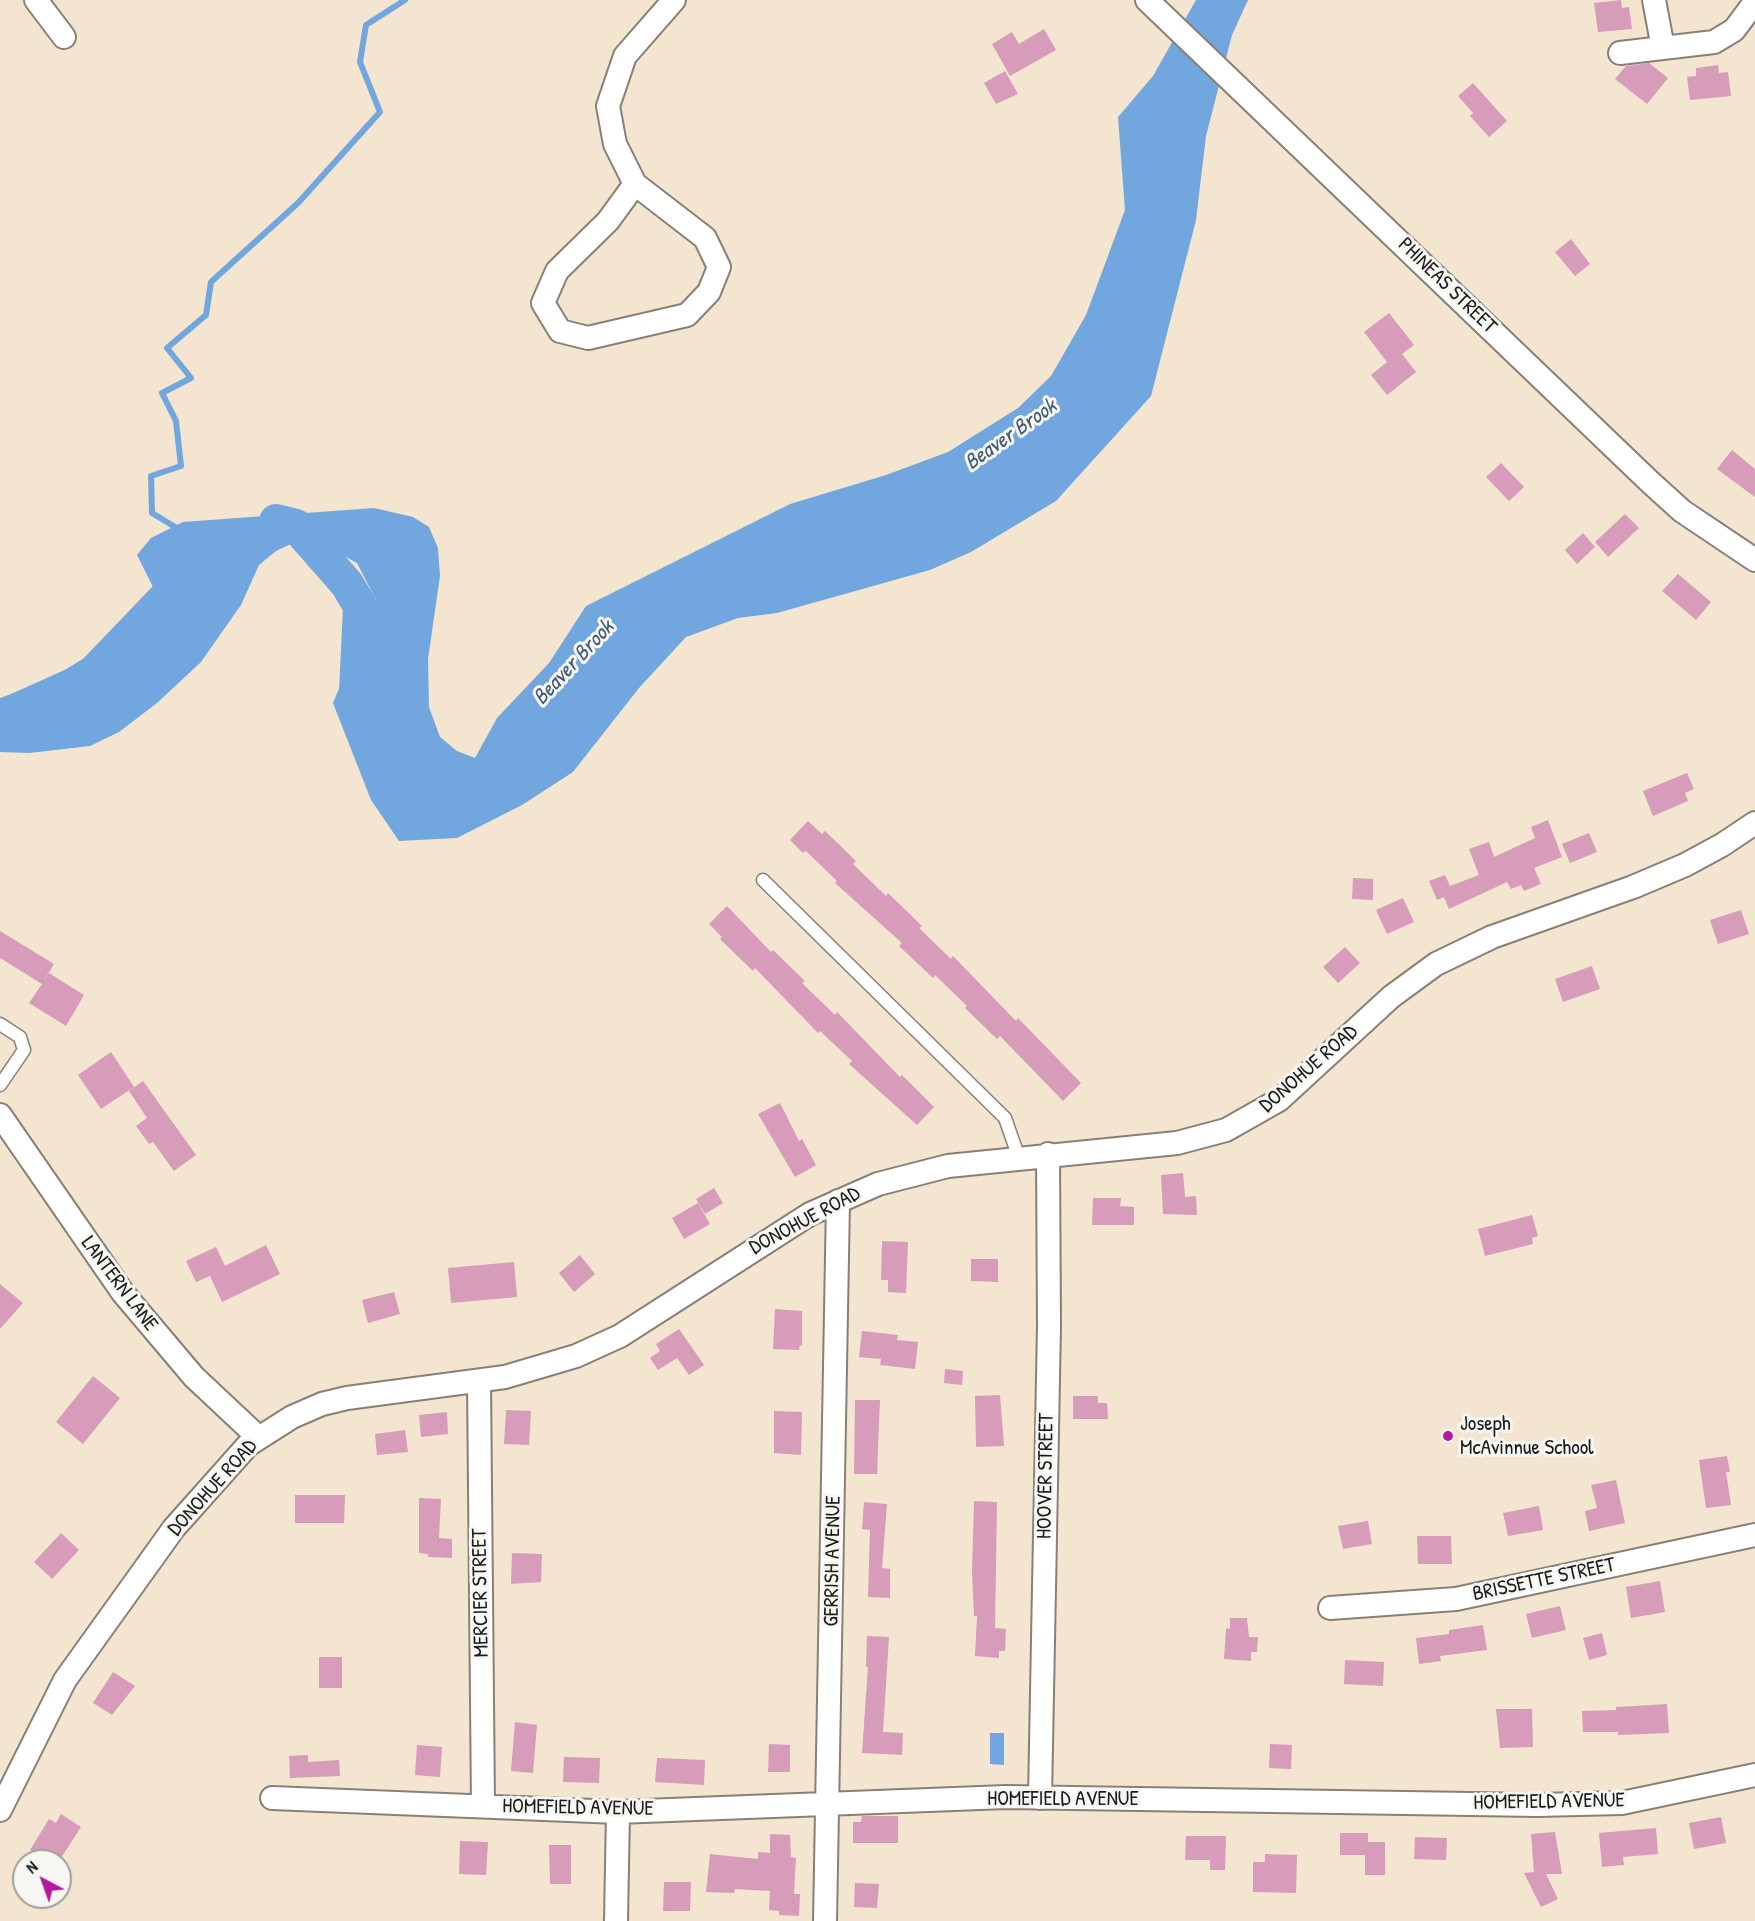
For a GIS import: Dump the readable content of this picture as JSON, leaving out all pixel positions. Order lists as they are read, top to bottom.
{
  "streets": {
    "street": [
      "PHINEAS STREET",
      "DONOHUE ROAD",
      "LANTERN LANE",
      "HOOVER STREET",
      "GERRISH AVENUE",
      "BRISSETTE STREET",
      "MERCIER STREET",
      "HOMEFIELD AVENUE"
    ]
  },
  "crossings": [
    ["DONOHUE ROAD", "LANTERN LANE"],
    ["DONOHUE ROAD", "HOOVER STREET"],
    ["DONOHUE ROAD", "GERRISH AVENUE"],
    ["DONOHUE ROAD", "MERCIER STREET"],
    ["HOOVER STREET", "HOMEFIELD AVENUE"],
    ["GERRISH AVENUE", "HOMEFIELD AVENUE"],
    ["MERCIER STREET", "HOMEFIELD AVENUE"]
  ],
  "water": ["Beaver Brook"],
  "places": ["Joseph McAvinnue School"],
  "north": "top left"
}
